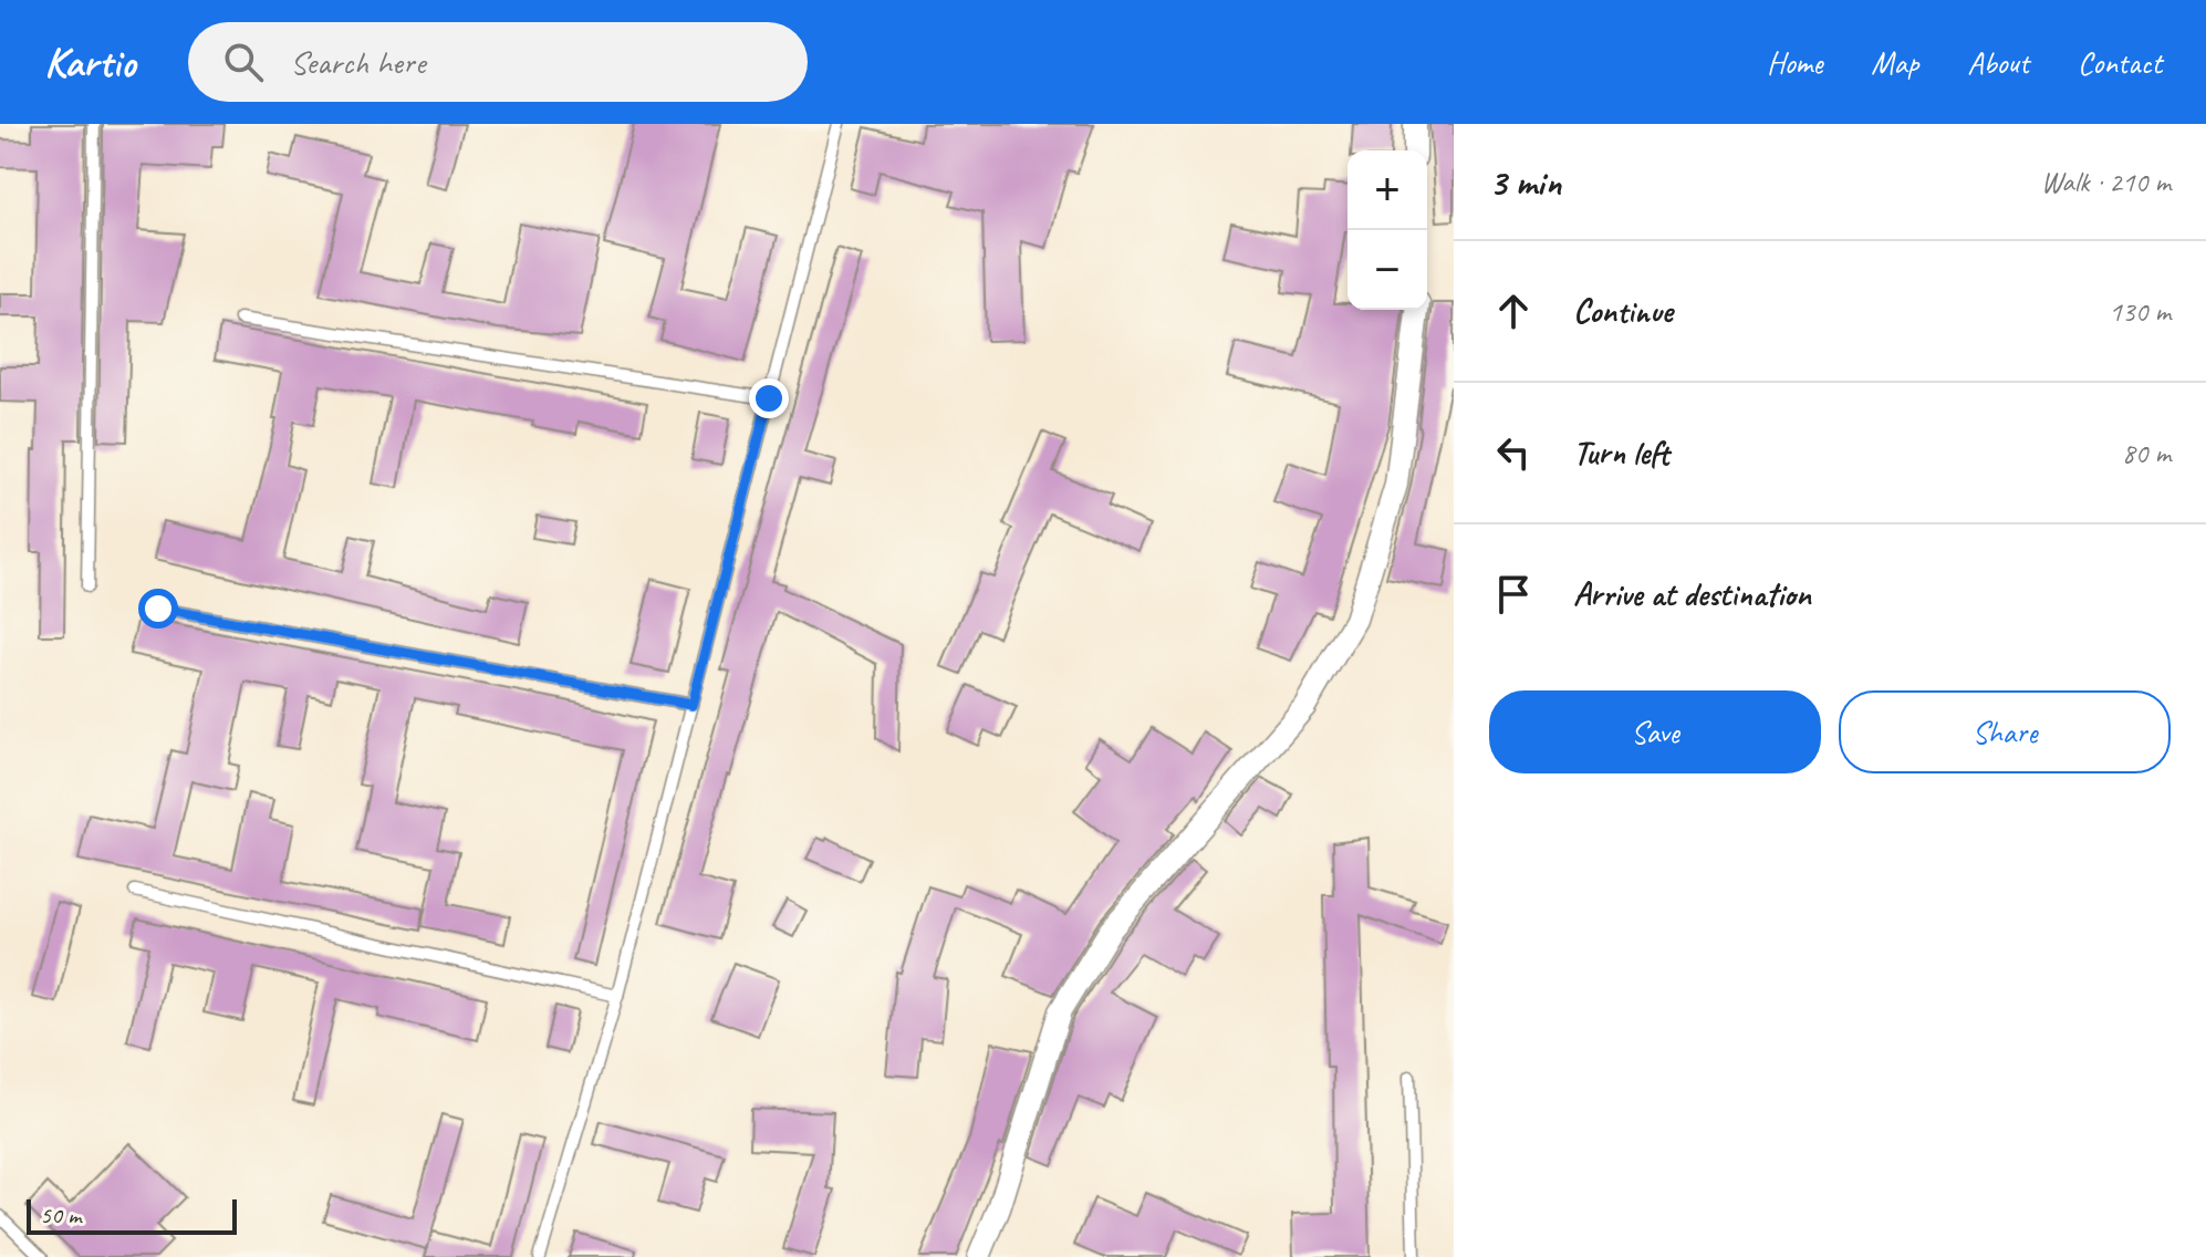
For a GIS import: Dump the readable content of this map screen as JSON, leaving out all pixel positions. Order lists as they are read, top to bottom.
{
  "scale_bar": "50 m",
  "page": {
    "header": "Kartio",
    "search": "Search here",
    "nav": [
      "Home",
      "Map",
      "About",
      "Contact"
    ],
    "heading": ["3 min", "Walk · 210 m"],
    "map_buttons": ["+", "−"],
    "list": [
      ["Continue", "130 m"],
      ["Turn left", "80 m"],
      "Arrive at destination"
    ],
    "buttons": ["Save", "Share"],
    "scale": "50 m"
  }
}
